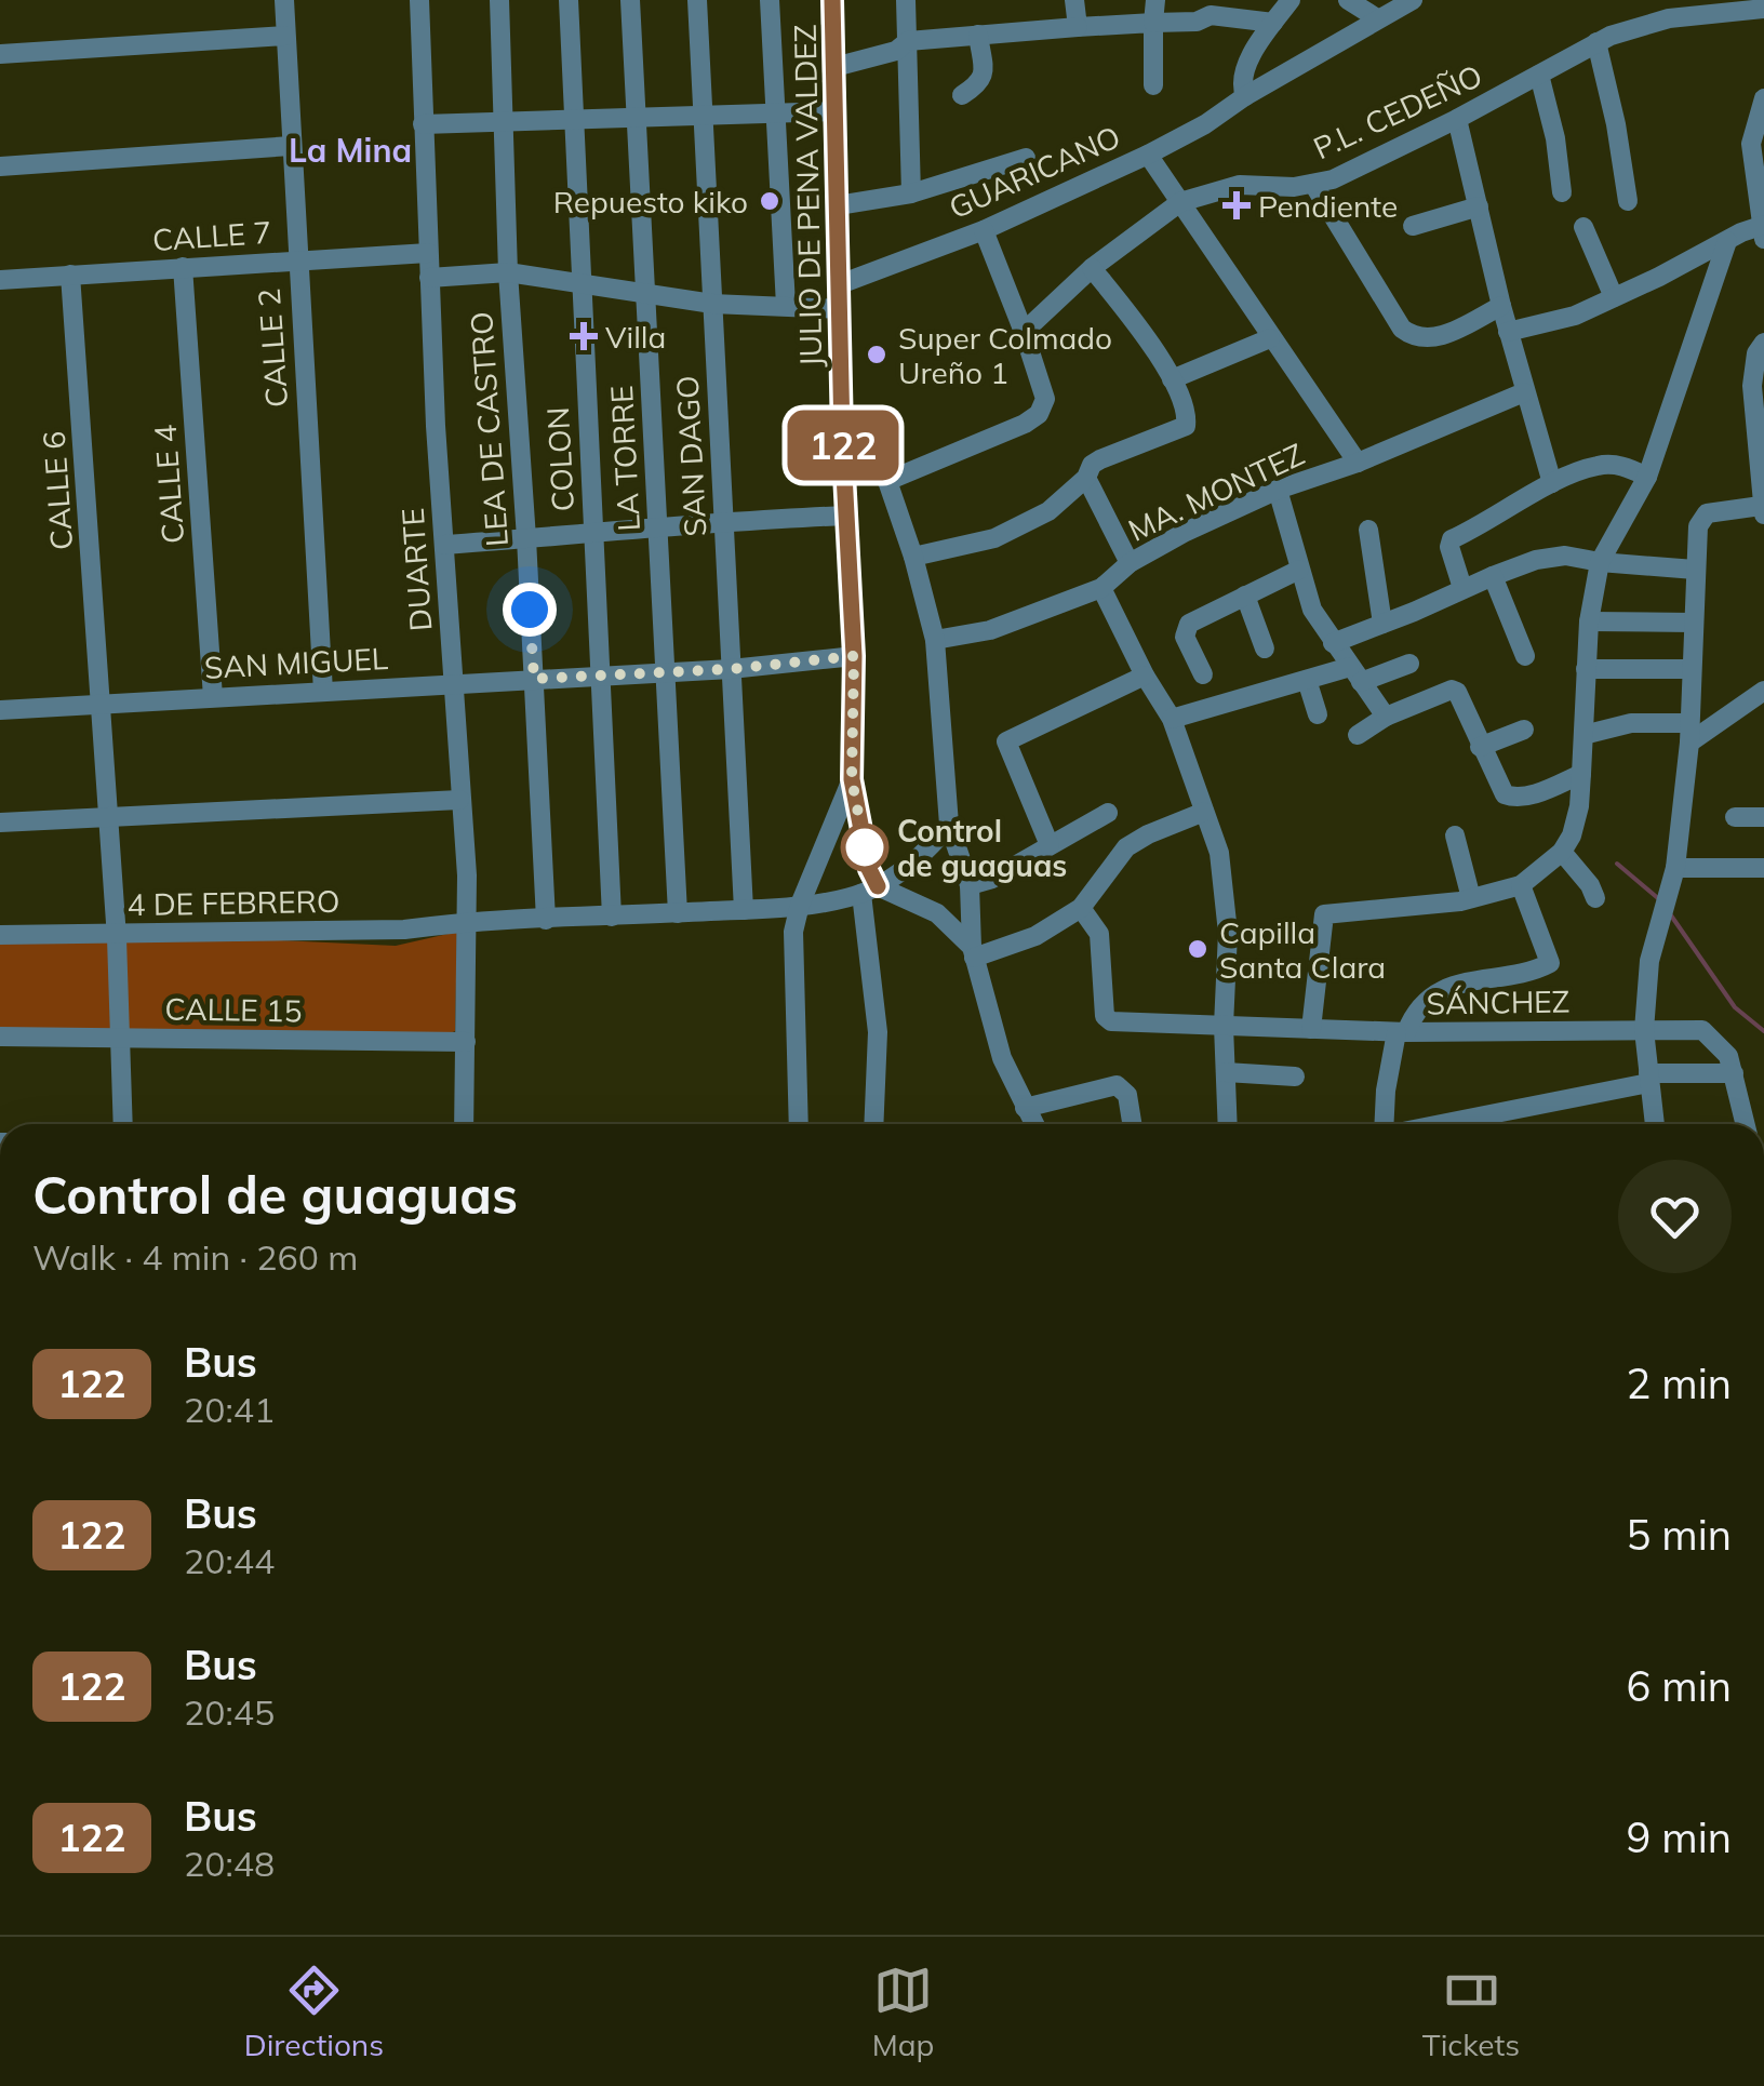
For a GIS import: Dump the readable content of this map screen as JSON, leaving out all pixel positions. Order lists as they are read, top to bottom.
{
  "streets": {
    "street": [
      "P.L. CEDEÑO",
      "GUARICANO",
      "JULIO DE PENA VALDEZ",
      "CALLE 7",
      "CALLE 2",
      "LEA DE CASTRO",
      "SAN DAGO",
      "LA TORRE",
      "COLON",
      "CALLE 4",
      "CALLE 6",
      "MA. MONTEZ",
      "DUARTE",
      "SAN MIGUEL",
      "4 DE FEBRERO",
      "SÁNCHEZ",
      "CALLE 15"
    ]
  },
  "crossings": [
    ["GUARICANO", "JULIO DE PENA VALDEZ"],
    ["JULIO DE PENA VALDEZ", "SAN MIGUEL"],
    ["JULIO DE PENA VALDEZ", "4 DE FEBRERO"],
    ["CALLE 7", "CALLE 2"],
    ["CALLE 7", "CALLE 4"],
    ["CALLE 7", "CALLE 6"],
    ["CALLE 7", "DUARTE"],
    ["CALLE 2", "SAN MIGUEL"],
    ["LEA DE CASTRO", "SAN MIGUEL"],
    ["LEA DE CASTRO", "4 DE FEBRERO"],
    ["SAN DAGO", "SAN MIGUEL"],
    ["SAN DAGO", "4 DE FEBRERO"],
    ["LA TORRE", "SAN MIGUEL"],
    ["LA TORRE", "4 DE FEBRERO"],
    ["COLON", "SAN MIGUEL"],
    ["COLON", "4 DE FEBRERO"],
    ["CALLE 4", "SAN MIGUEL"],
    ["CALLE 6", "SAN MIGUEL"],
    ["CALLE 6", "4 DE FEBRERO"],
    ["CALLE 6", "CALLE 15"],
    ["DUARTE", "SAN MIGUEL"],
    ["DUARTE", "4 DE FEBRERO"],
    ["DUARTE", "CALLE 15"]
  ],
  "districts": ["La Mina"],
  "places": {
    "other": [
      "Repuesto kiko",
      "Super Colmado Ureño 1",
      "Control de guaguas",
      "Capilla Santa Clara"
    ],
    "health": ["Pendiente", "Villa"]
  },
  "lines": ["bus line 122"],
  "page": {
    "on_map": "122",
    "heading": ["Control de guaguas", "Walk · 4 min · 260 m"],
    "list": [
      {
        "mark": "122",
        "name": "Bus",
        "note": "20:41",
        "value": "2 min"
      },
      {
        "mark": "122",
        "name": "Bus",
        "note": "20:44",
        "value": "5 min"
      },
      {
        "mark": "122",
        "name": "Bus",
        "note": "20:45",
        "value": "6 min"
      },
      {
        "mark": "122",
        "name": "Bus",
        "note": "20:48",
        "value": "9 min"
      }
    ],
    "tabs": ["Directions", "Map", "Tickets"]
  }
}
